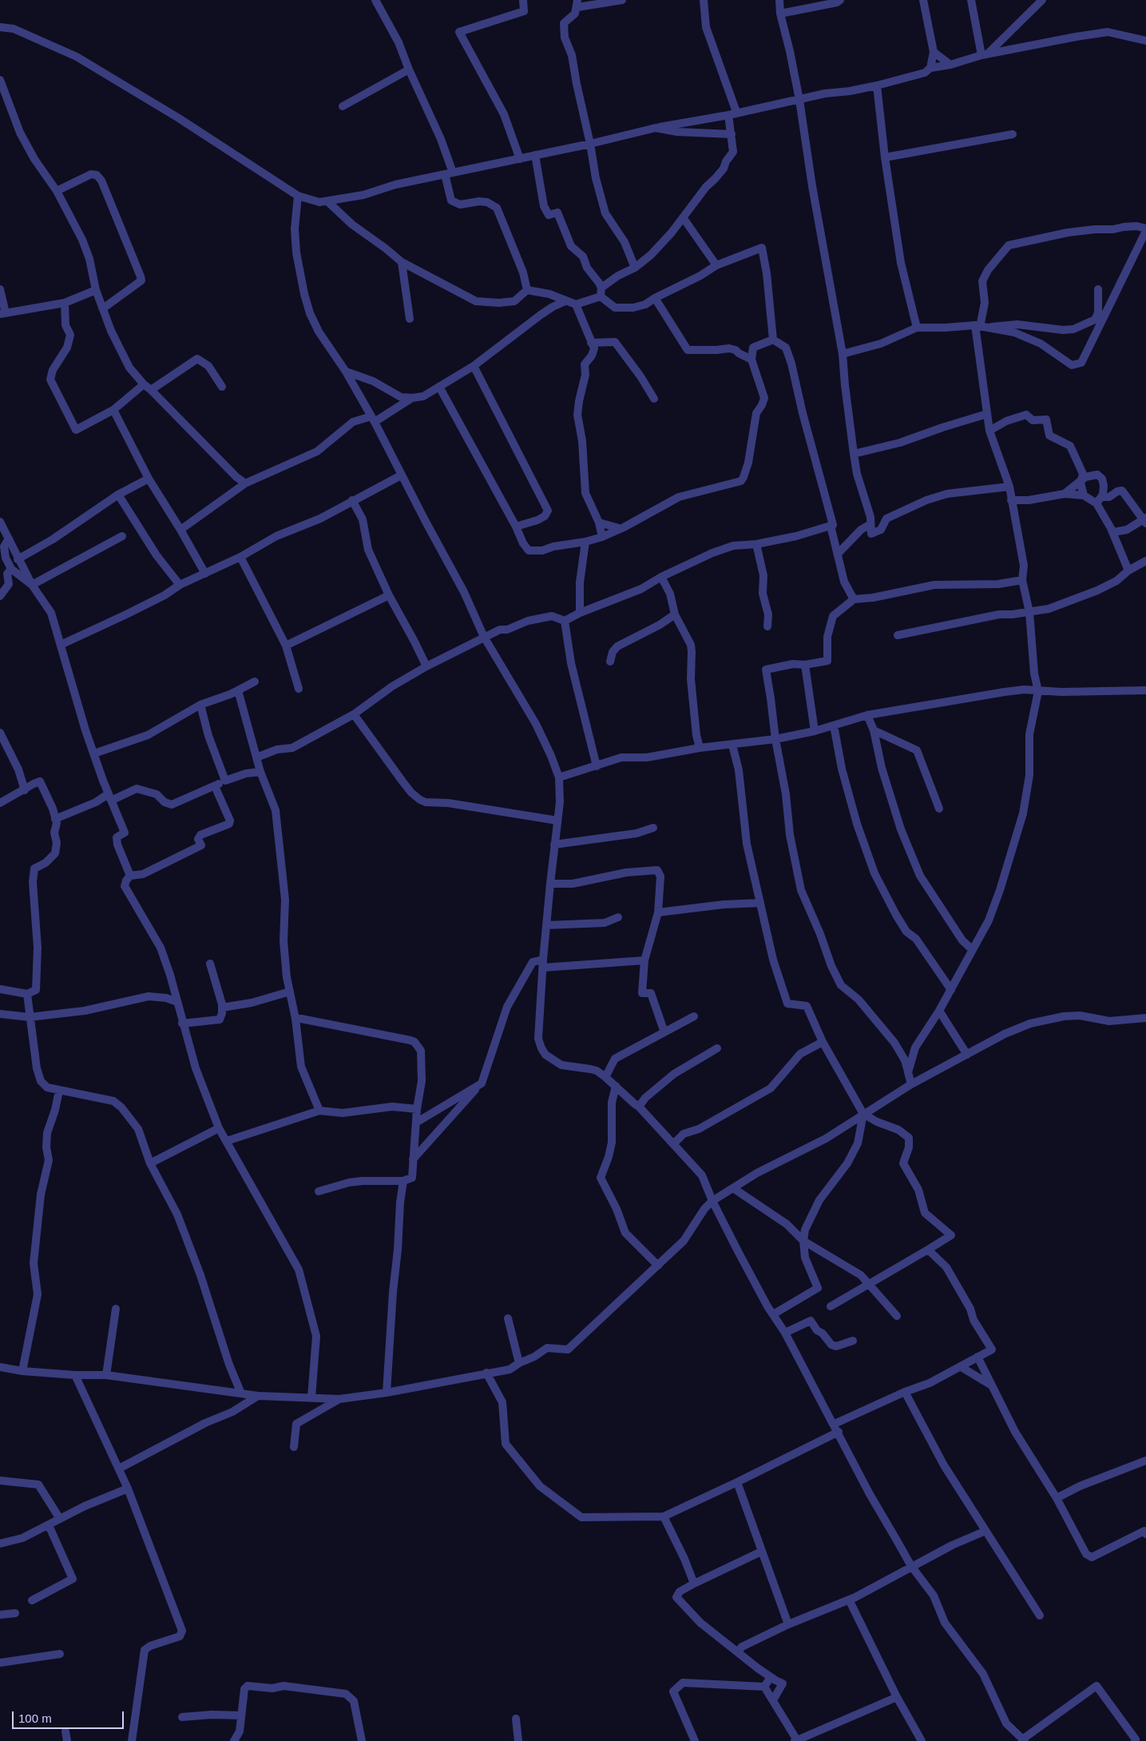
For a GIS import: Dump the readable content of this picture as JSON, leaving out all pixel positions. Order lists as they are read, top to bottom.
{
  "scale_bar": "100 m"
}
